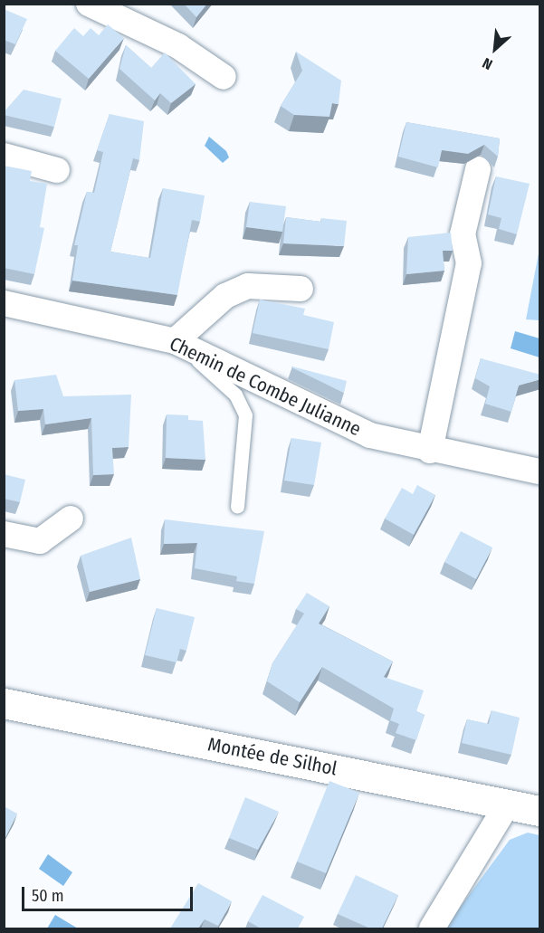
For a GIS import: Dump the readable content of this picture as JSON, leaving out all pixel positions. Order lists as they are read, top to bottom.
{
  "streets": {
    "main road": ["Montée de Silhol"],
    "street": ["Chemin de Combe Julianne"]
  },
  "scale_bar": "50 m",
  "north": "bottom left"
}
